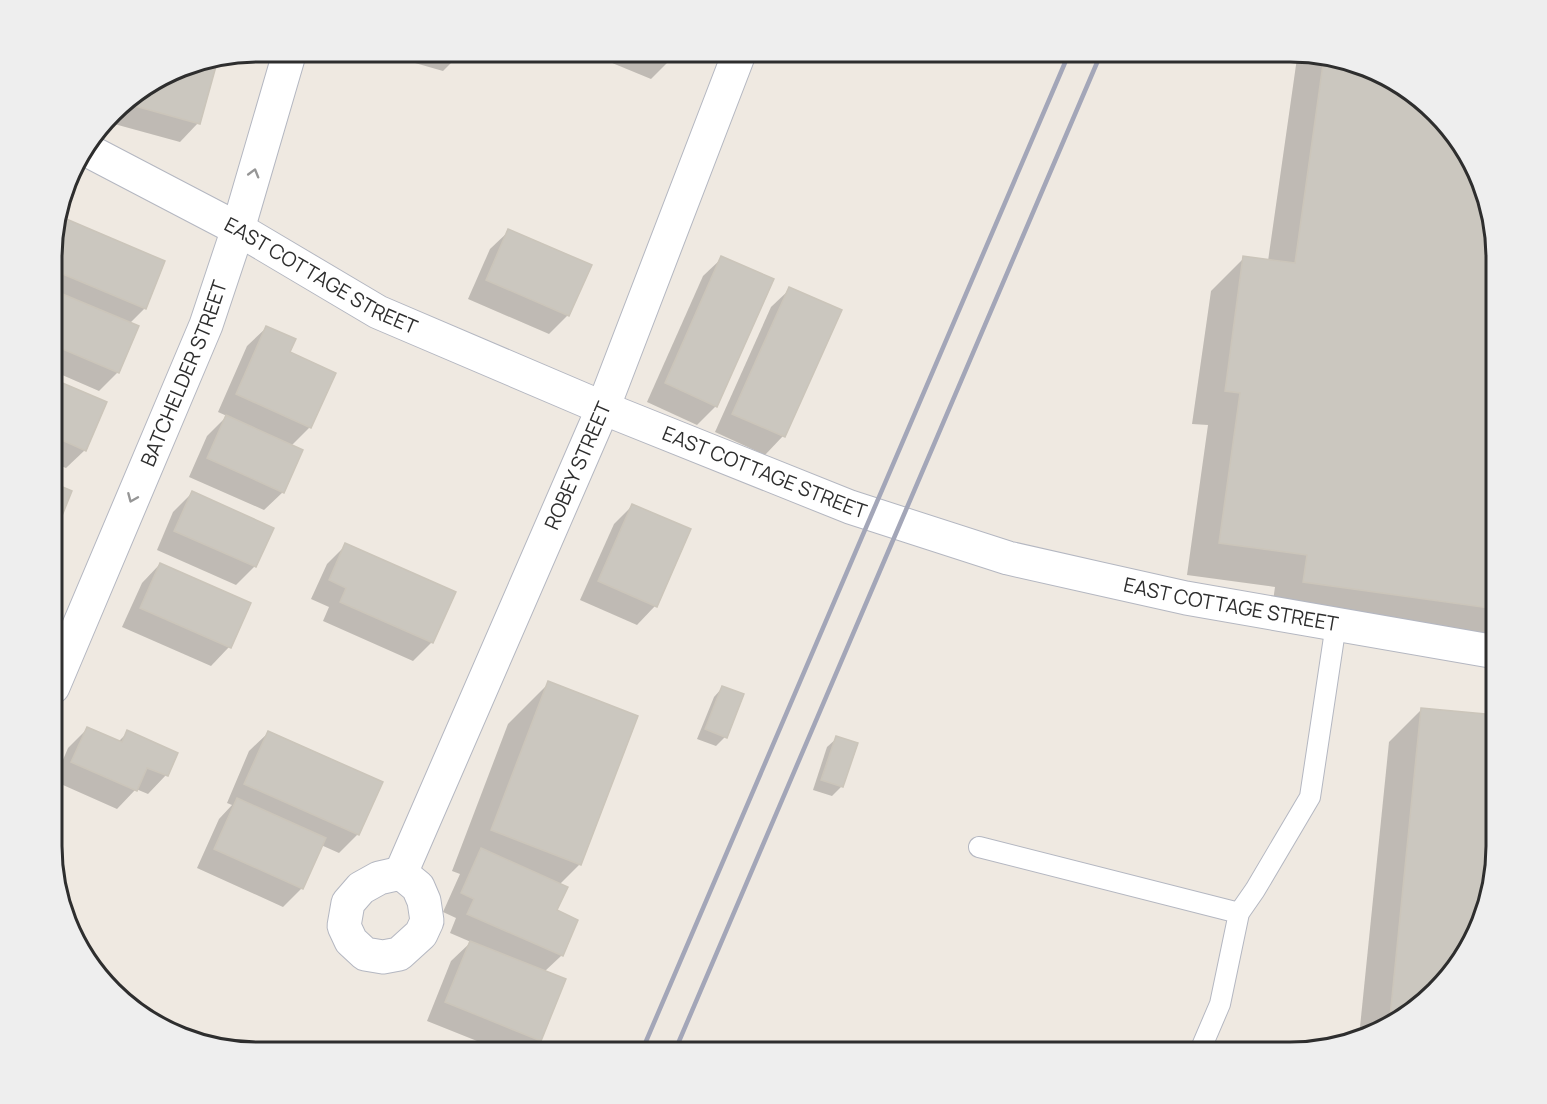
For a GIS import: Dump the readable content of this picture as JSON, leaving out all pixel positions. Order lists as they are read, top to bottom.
{
  "streets": {
    "street": ["EAST COTTAGE STREET", "BATCHELDER STREET", "ROBEY STREET"]
  },
  "crossings": [
    ["EAST COTTAGE STREET", "BATCHELDER STREET"],
    ["EAST COTTAGE STREET", "ROBEY STREET"]
  ]
}
